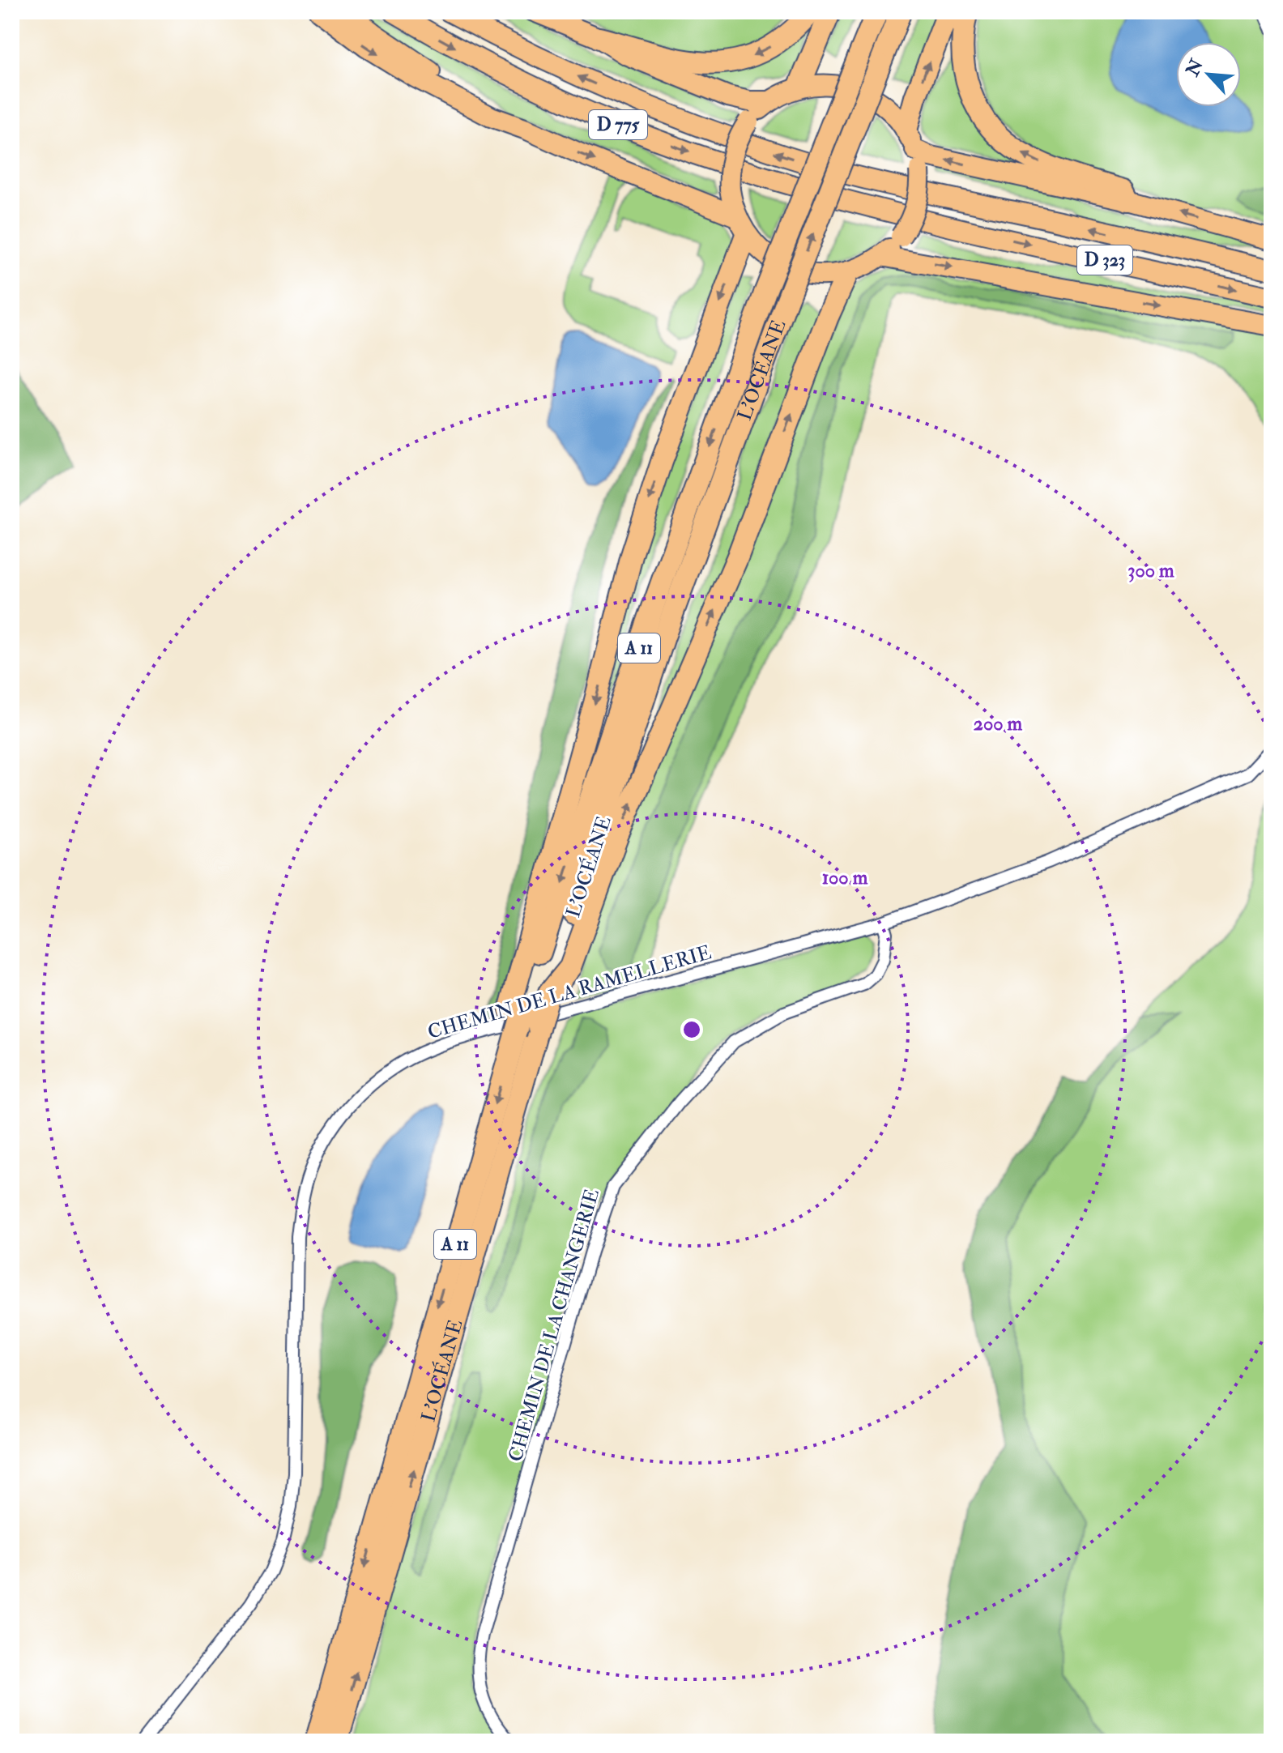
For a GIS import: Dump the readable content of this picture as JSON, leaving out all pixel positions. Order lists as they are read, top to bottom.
{
  "streets": {
    "highway": [
      "D 775",
      "D 323",
      "L’OCÉANE",
      "A 11"
    ],
    "street": ["CHEMIN DE LA RAMELLERIE", "CHEMIN DE LA CHANGERIE"]
  },
  "crossings": [
    ["D 775", "D 323"],
    ["CHEMIN DE LA RAMELLERIE", "CHEMIN DE LA CHANGERIE"]
  ],
  "north": "top left",
  "rings": ["300 m", "200 m", "100 m"]
}
